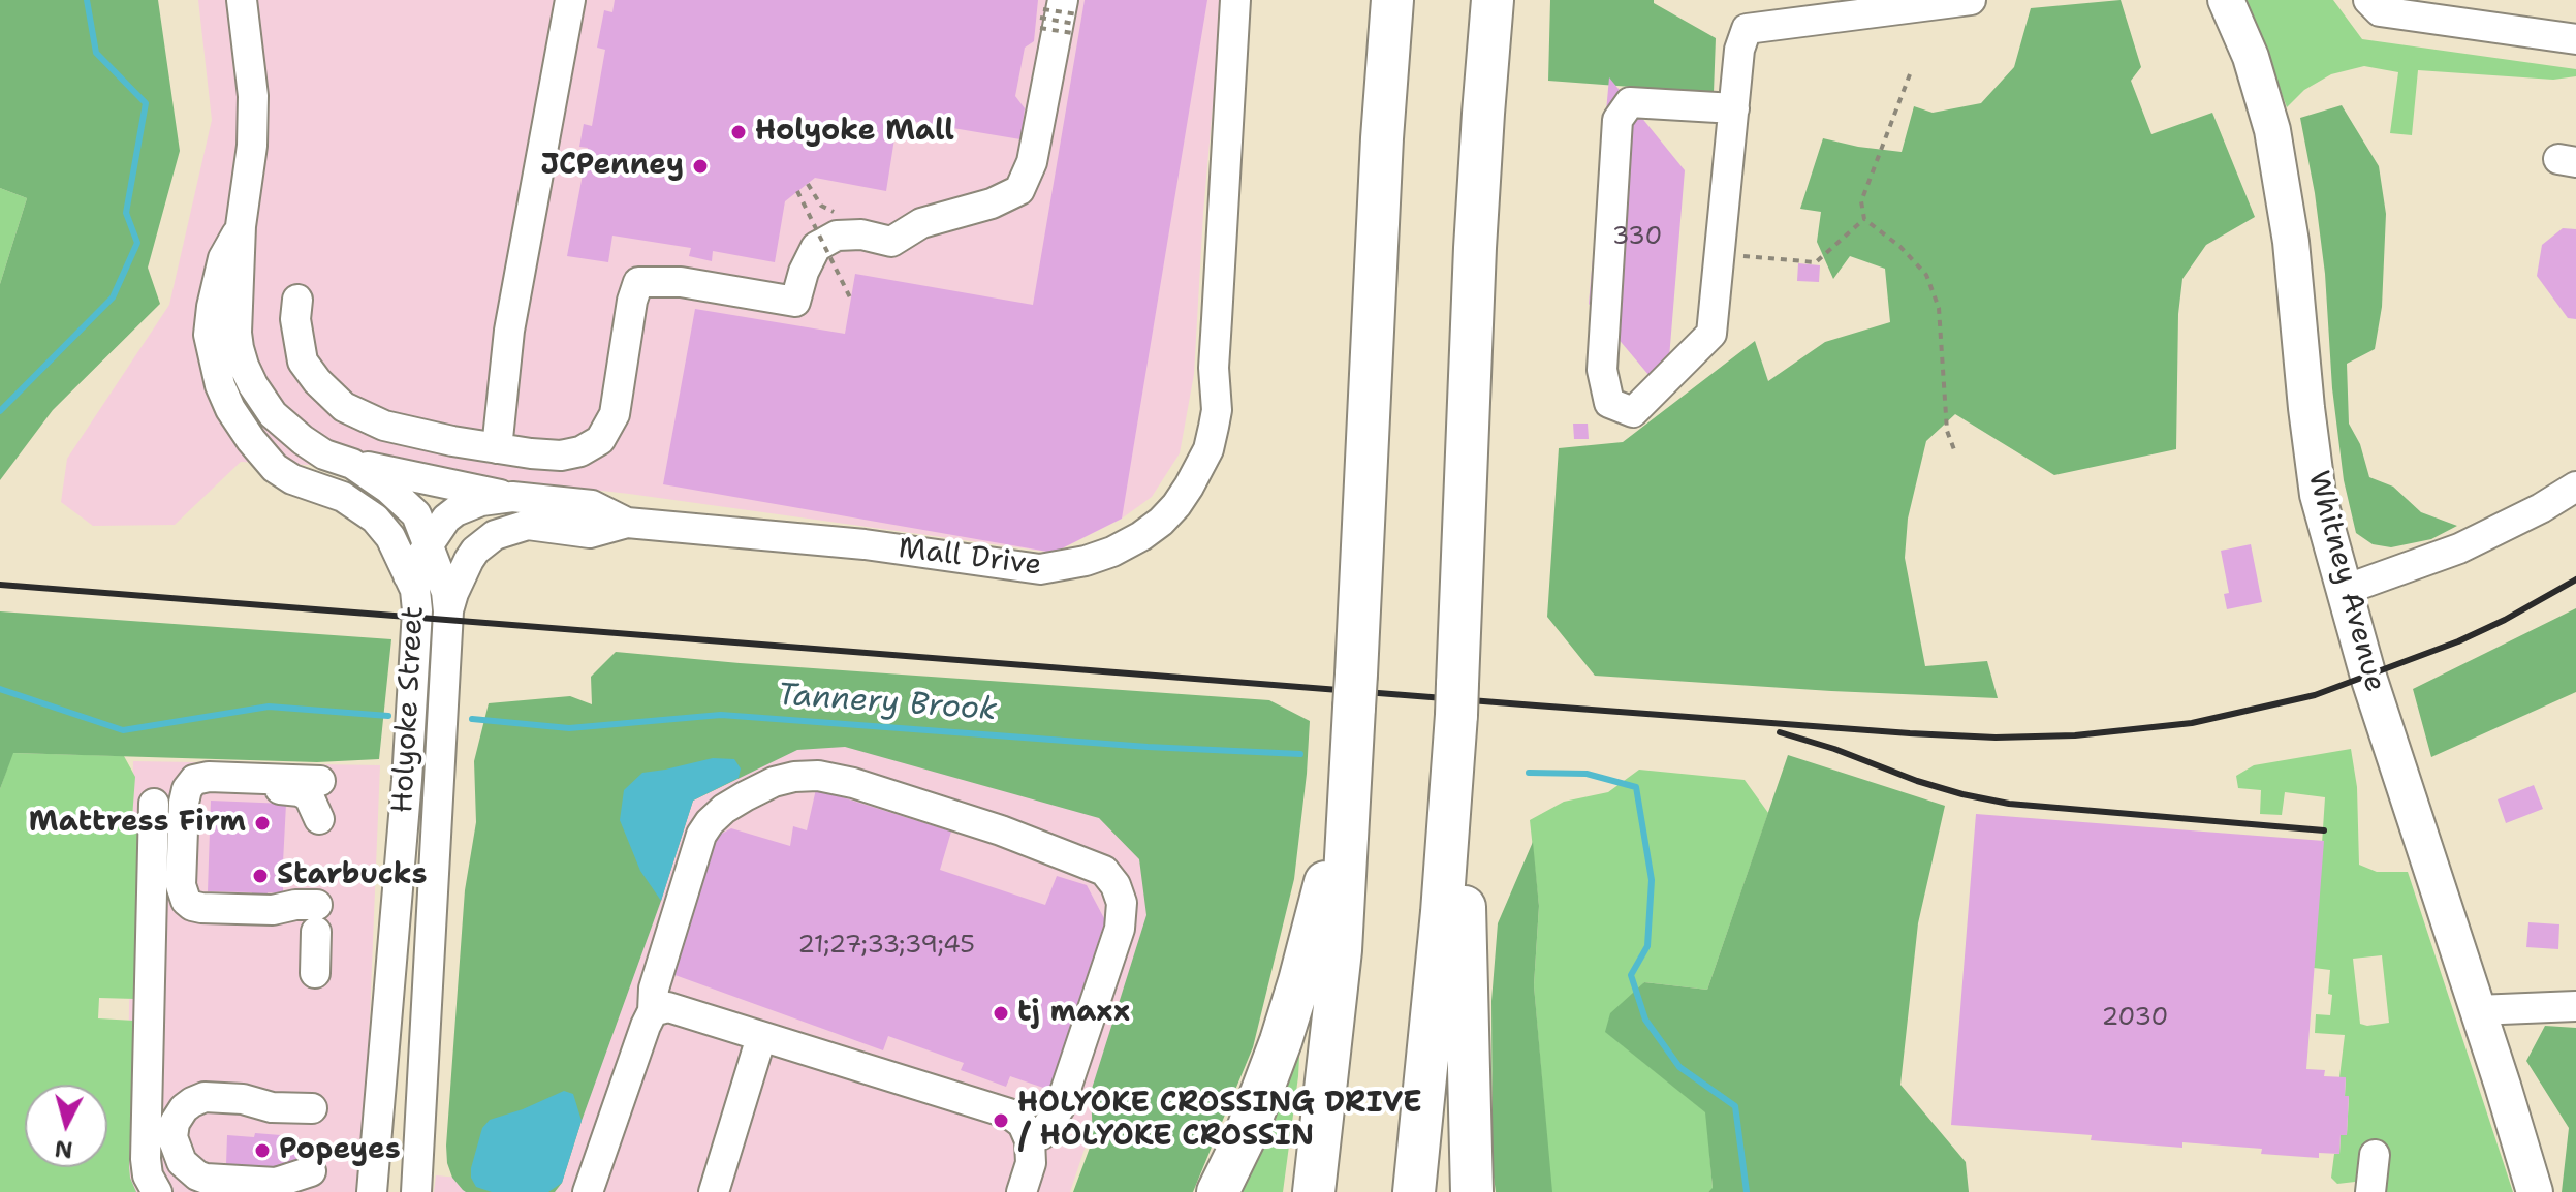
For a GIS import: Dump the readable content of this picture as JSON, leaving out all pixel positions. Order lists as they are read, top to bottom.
{
  "streets": {
    "main road": ["Whitney Avenue"],
    "street": ["Mall Drive", "Holyoke Street"]
  },
  "crossings": [
    ["Mall Drive", "Holyoke Street"]
  ],
  "water": ["Tannery Brook"],
  "places": [
    "Holyoke Mall",
    "JCPenney",
    "Mattress Firm",
    "Starbucks",
    "tj maxx",
    "HOLYOKE CROSSING DRIVE / HOLYOKE CROSSIN",
    "Popeyes"
  ],
  "house_numbers": ["330", "21;27;33;39;45", "2030"],
  "north": "bottom"
}
